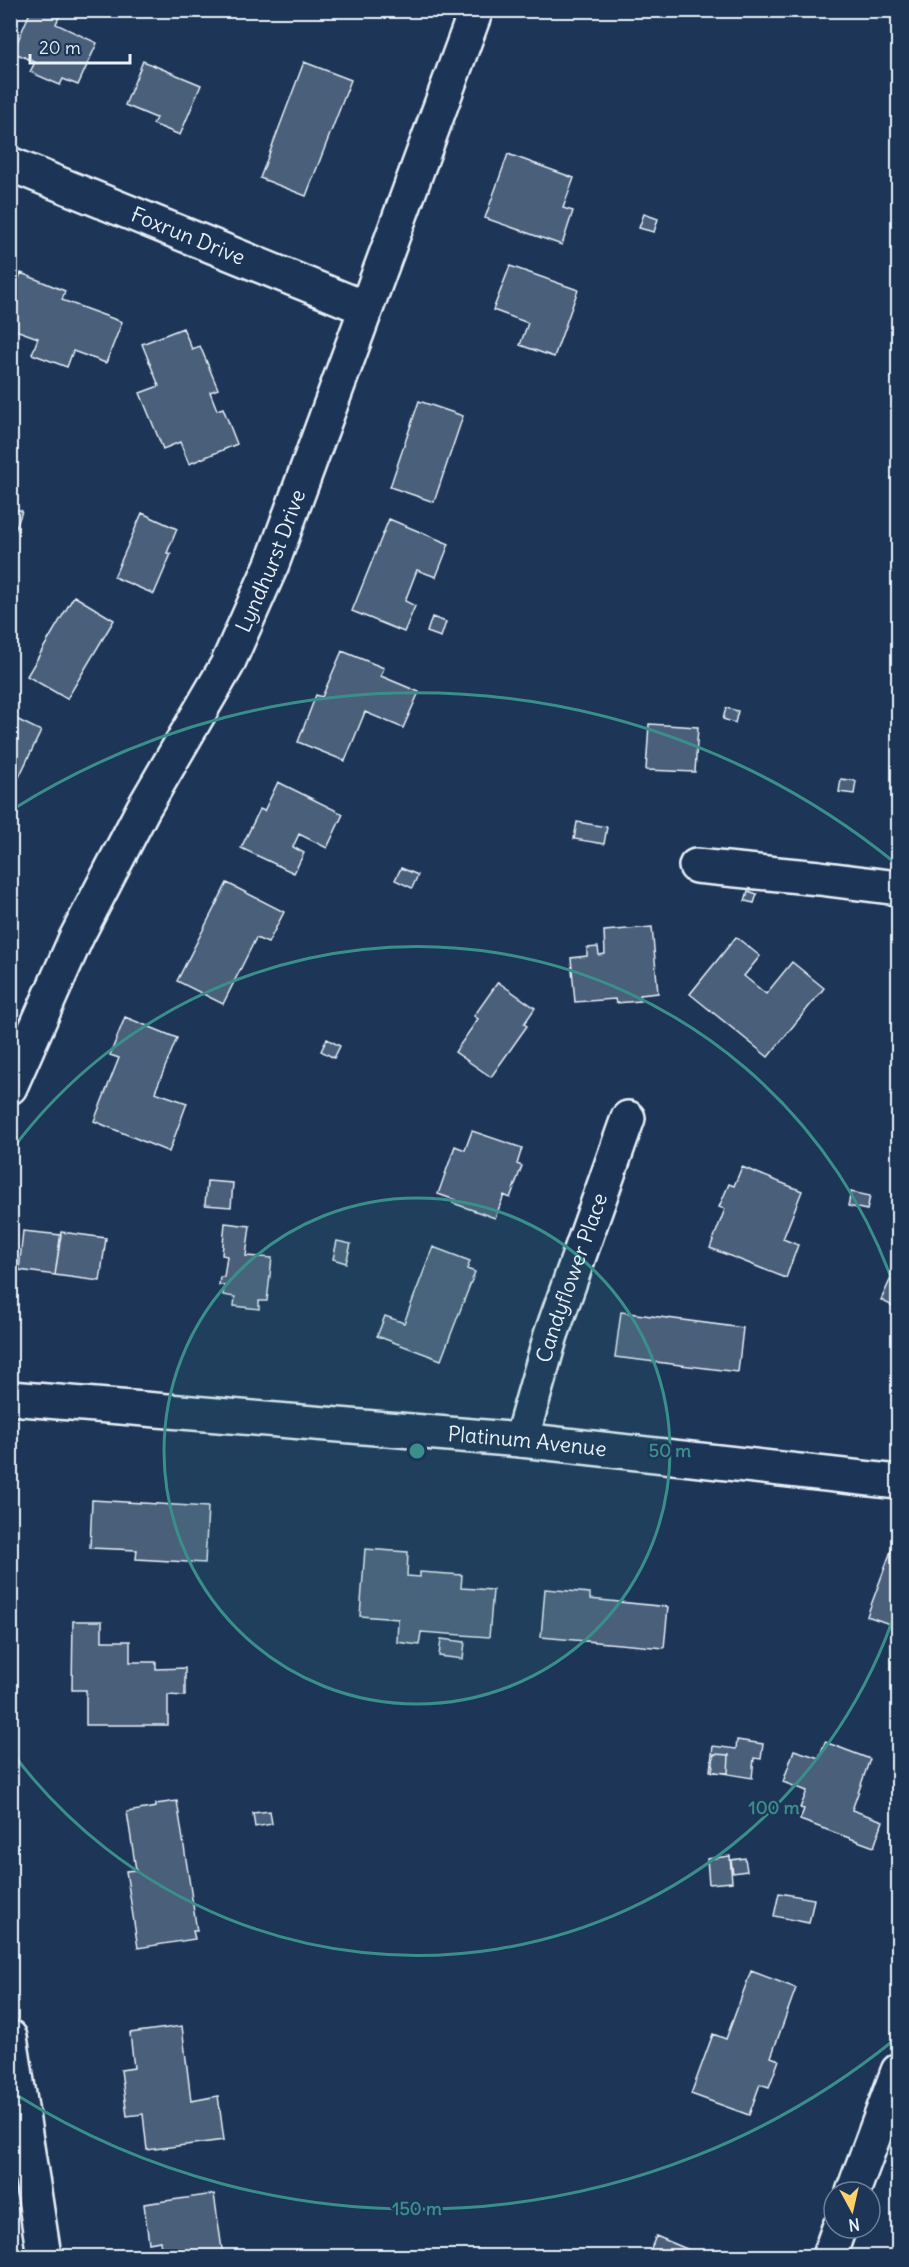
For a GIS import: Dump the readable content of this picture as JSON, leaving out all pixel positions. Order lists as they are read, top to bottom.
{
  "streets": {
    "street": [
      "Foxrun Drive",
      "Lyndhurst Drive",
      "Candyflower Place",
      "Platinum Avenue"
    ]
  },
  "crossings": [
    ["Foxrun Drive", "Lyndhurst Drive"],
    ["Candyflower Place", "Platinum Avenue"]
  ],
  "scale_bar": "20 m",
  "north": "bottom",
  "rings": ["50 m", "100 m", "150 m"]
}
